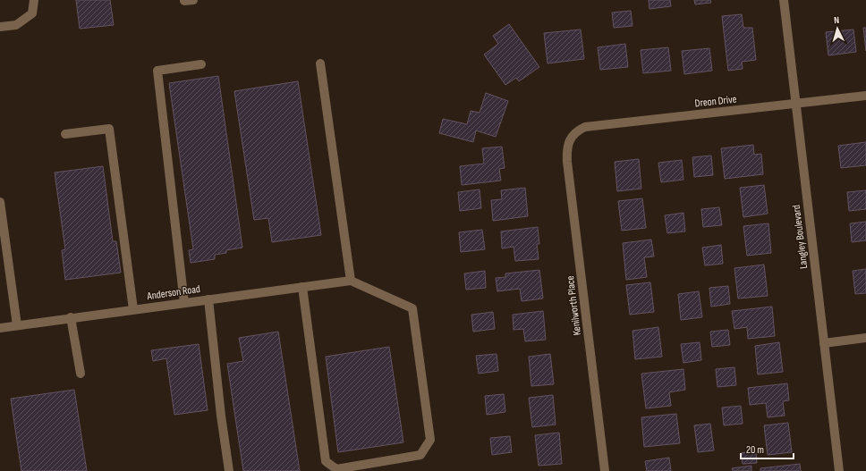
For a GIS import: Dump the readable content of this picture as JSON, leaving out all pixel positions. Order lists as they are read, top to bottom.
{
  "streets": {
    "street": [
      "Dreon Drive",
      "Langley Boulevard",
      "Anderson Road",
      "Kenilworth Place"
    ]
  },
  "crossings": [
    ["Dreon Drive", "Langley Boulevard"],
    ["Dreon Drive", "Kenilworth Place"]
  ],
  "scale_bar": "20 m",
  "north": "top"
}
